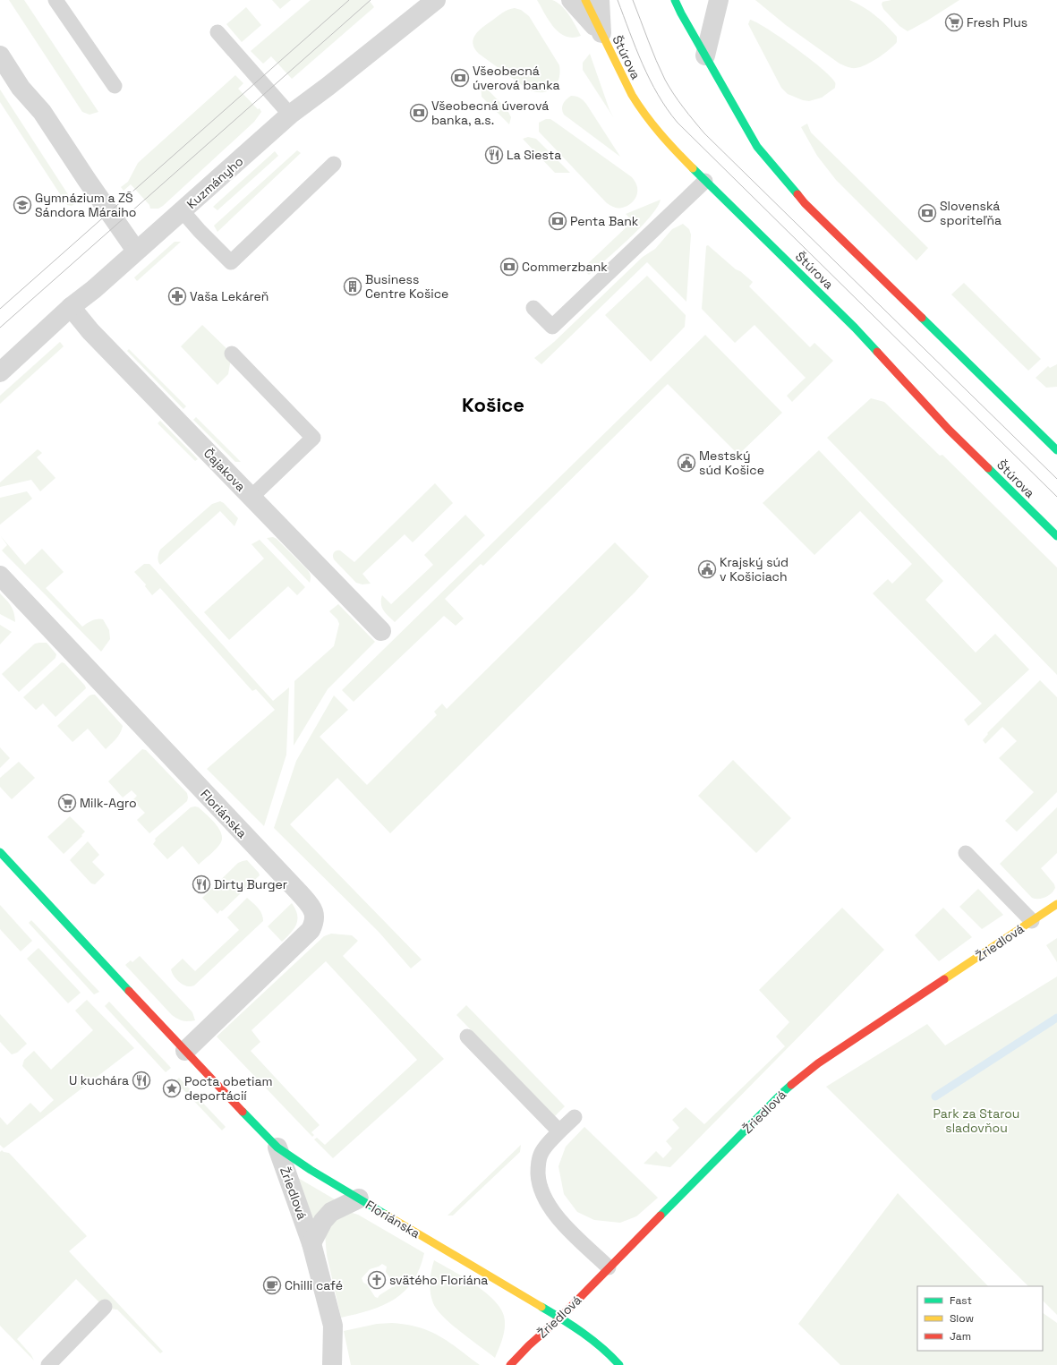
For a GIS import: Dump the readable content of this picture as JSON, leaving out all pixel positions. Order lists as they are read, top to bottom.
{
  "streets": {
    "street": [
      "Štúrova",
      "Kuzmányho",
      "Čajakova",
      "Floriánska",
      "Žriedlová"
    ]
  },
  "crossings": [
    ["Kuzmányho", "Čajakova"],
    ["Floriánska", "Žriedlová"]
  ],
  "districts": ["Košice"],
  "parks": ["Park za Starou sladovňou"],
  "places": {
    "supermarket": ["Fresh Plus", "Milk-Agro"],
    "bank": [
      "Všeobecná úverová banka",
      "Všeobecná úverová banka, a.s.",
      "Slovenská sporiteľňa",
      "Penta Bank",
      "Commerzbank"
    ],
    "restaurant": ["La Siesta", "Dirty Burger", "U kuchára"],
    "school or university": ["Gymnázium a ZŠ Sándora Máraiho"],
    "building": ["Business Centre Košice"],
    "pharmacy": ["Vaša Lekáreň"],
    "public building": ["Mestský súd Košice", "Krajský súd v Košiciach"],
    "place": ["Pocta obetiam deportácií"],
    "church": ["svätého Floriána"],
    "cafe": ["Chilli café"]
  },
  "legend": ["Fast", "Slow", "Jam"]
}
